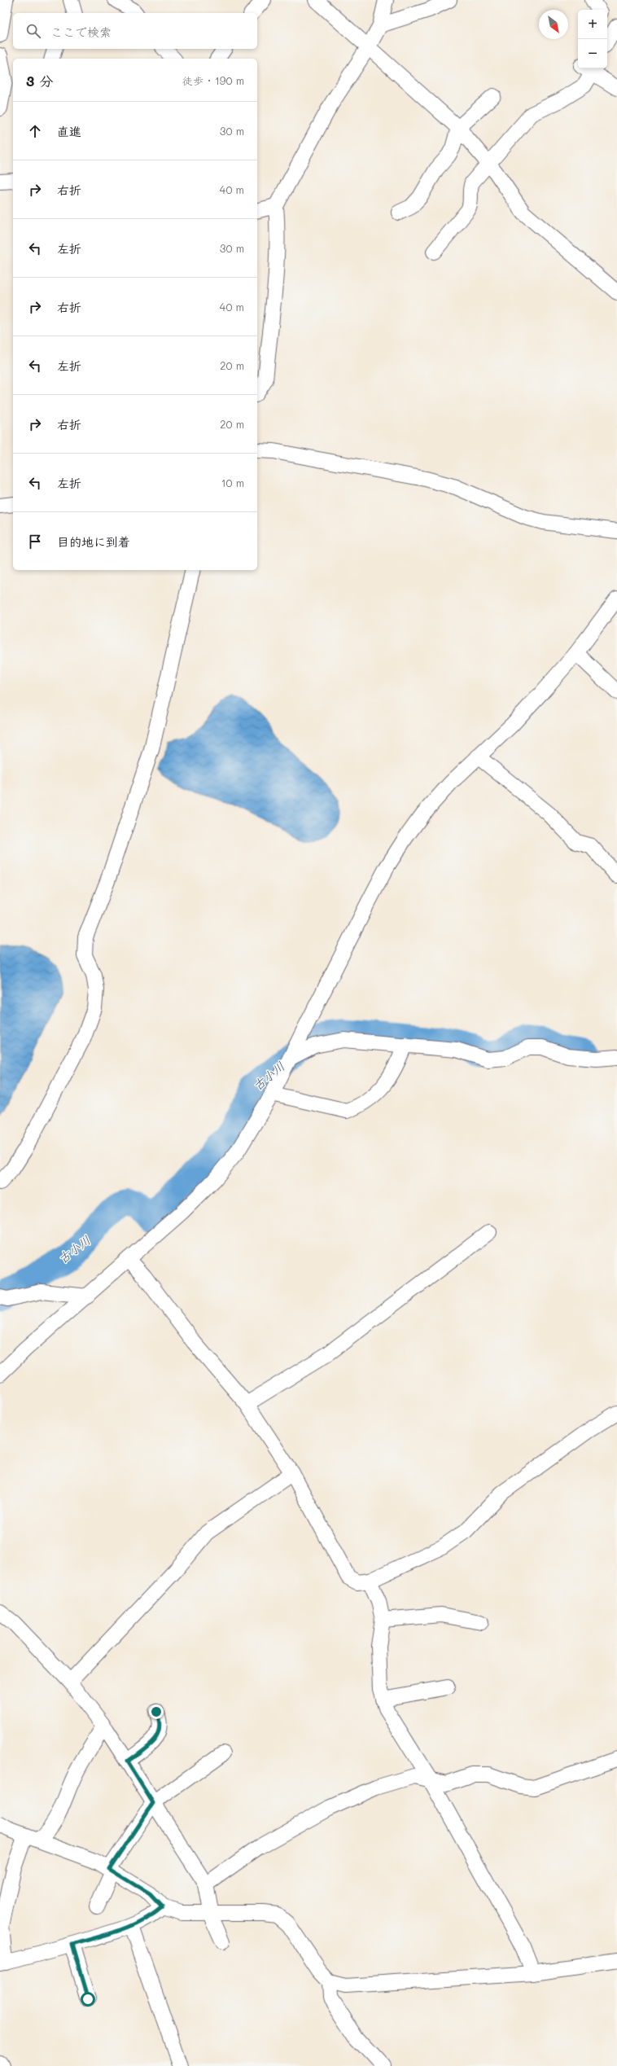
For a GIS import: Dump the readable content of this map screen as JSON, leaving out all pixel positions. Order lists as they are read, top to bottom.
{
  "water": ["古小川"],
  "north": "bottom right",
  "page": {
    "map_buttons": ["+", "−"],
    "search": "ここで検索",
    "heading": ["3 分", "徒歩 · 190 m"],
    "list": [
      ["直進", "30 m"],
      ["右折", "40 m"],
      ["左折", "30 m"],
      ["右折", "40 m"],
      ["左折", "20 m"],
      ["右折", "20 m"],
      ["左折", "10 m"],
      "目的地に到着"
    ]
  }
}
